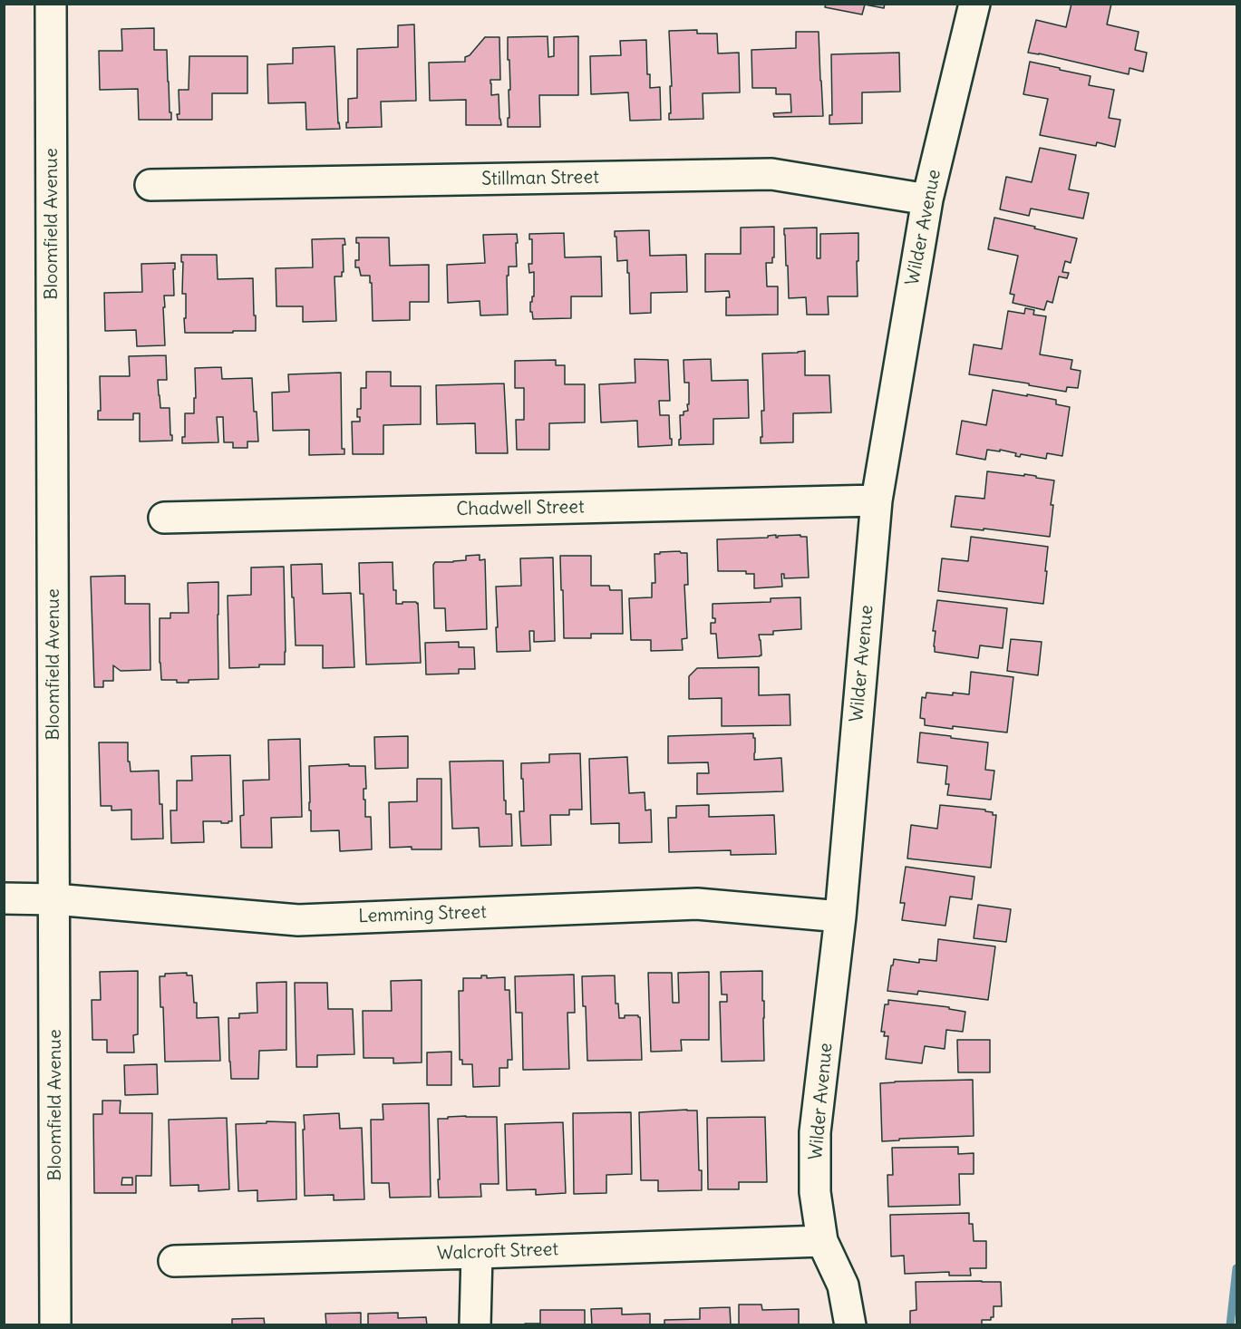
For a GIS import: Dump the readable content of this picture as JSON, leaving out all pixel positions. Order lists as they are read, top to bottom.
{
  "streets": {
    "street": [
      "Stillman Street",
      "Bloomfield Avenue",
      "Wilder Avenue",
      "Chadwell Street",
      "Lemming Street",
      "Walcroft Street"
    ]
  },
  "crossings": [
    ["Stillman Street", "Wilder Avenue"],
    ["Bloomfield Avenue", "Lemming Street"],
    ["Wilder Avenue", "Chadwell Street"],
    ["Wilder Avenue", "Lemming Street"],
    ["Wilder Avenue", "Walcroft Street"]
  ]
}
